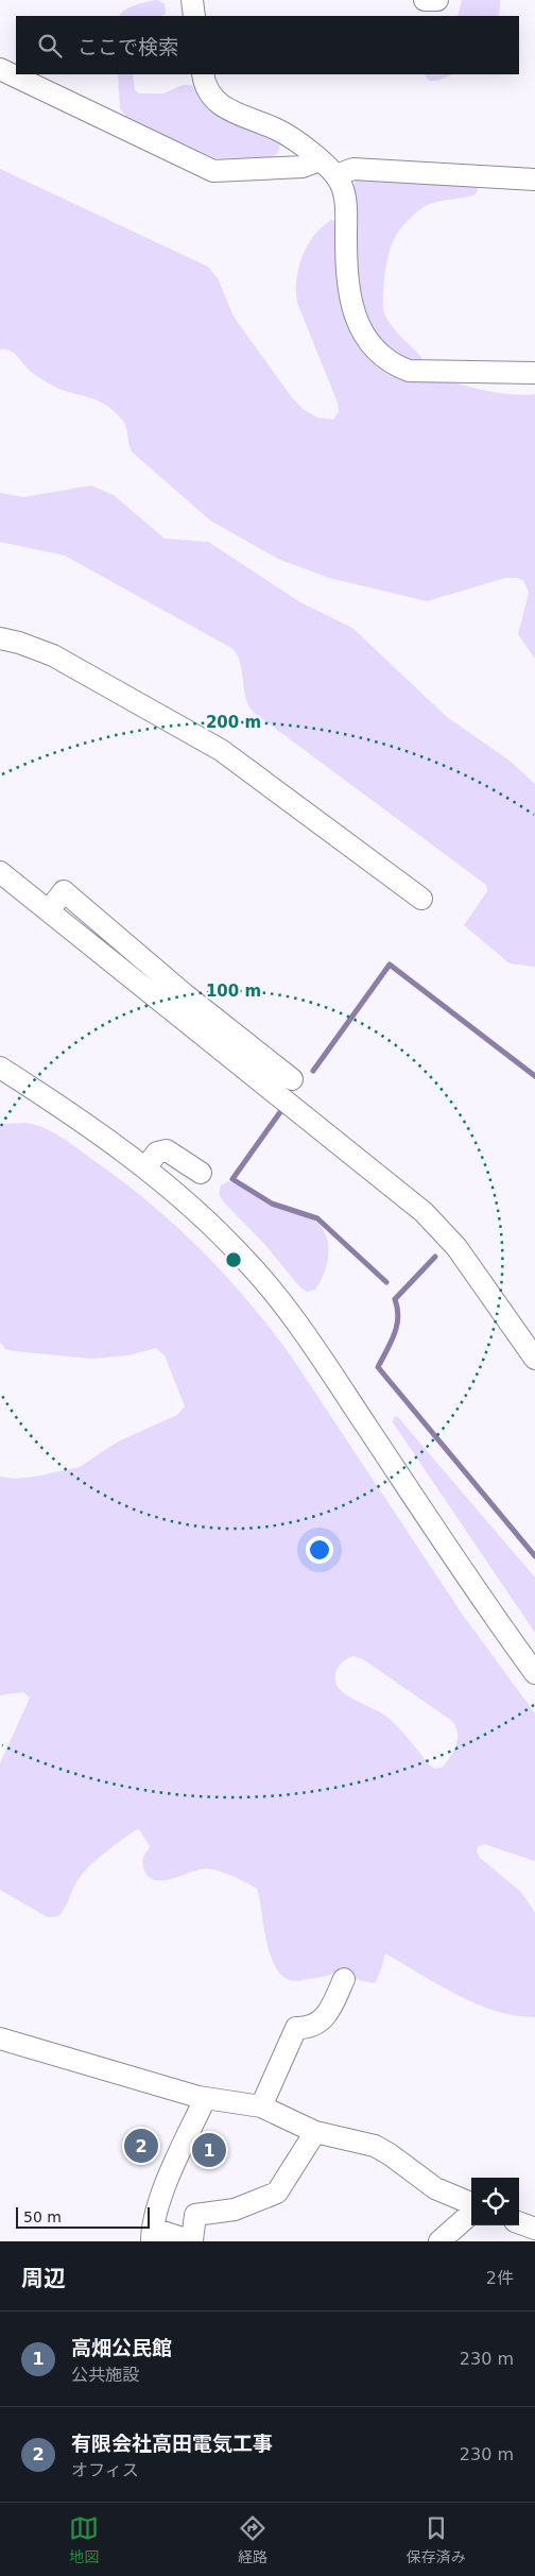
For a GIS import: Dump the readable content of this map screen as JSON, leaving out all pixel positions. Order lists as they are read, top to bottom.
{
  "scale_bar": "50 m",
  "page": {
    "search": "ここで検索",
    "pins": ["2", "1"],
    "scale": "50 m",
    "heading": ["周辺", "2件"],
    "list": [
      {
        "mark": "1",
        "name": "高畑公民館",
        "note": "公共施設",
        "value": "230 m"
      },
      {
        "mark": "2",
        "name": "有限会社高田電気工事",
        "note": "オフィス",
        "value": "230 m"
      }
    ],
    "nav": ["地図", "経路", "保存済み"]
  },
  "rings": ["200 m", "100 m"]
}
